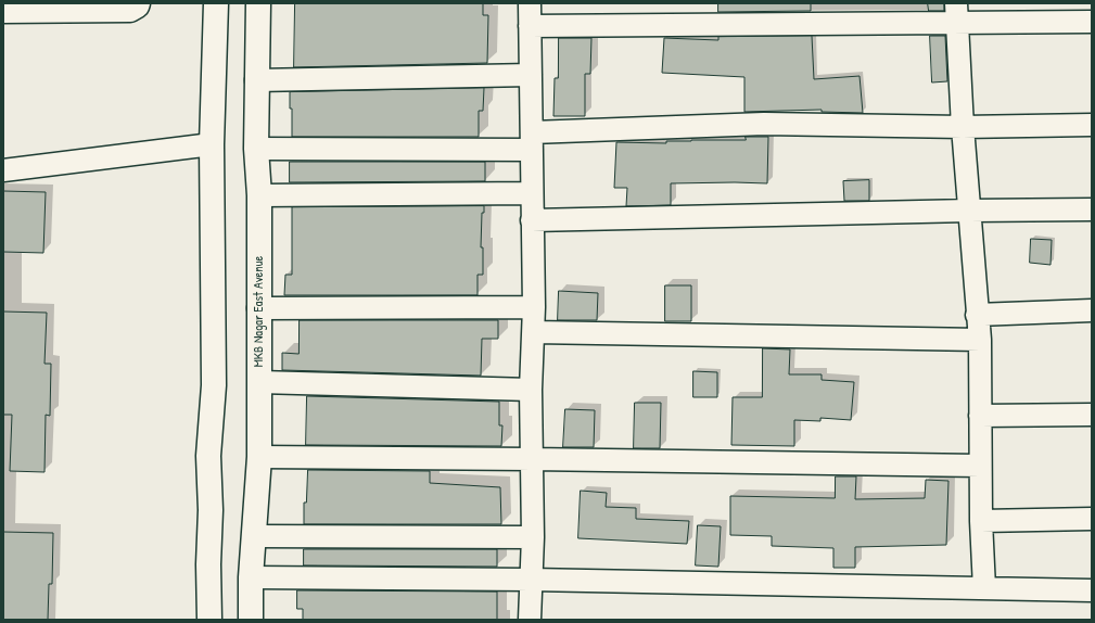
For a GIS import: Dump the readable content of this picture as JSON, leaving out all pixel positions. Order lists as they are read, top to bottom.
{
  "streets": {
    "main road": ["MKB Nagar East Avenue"]
  }
}
